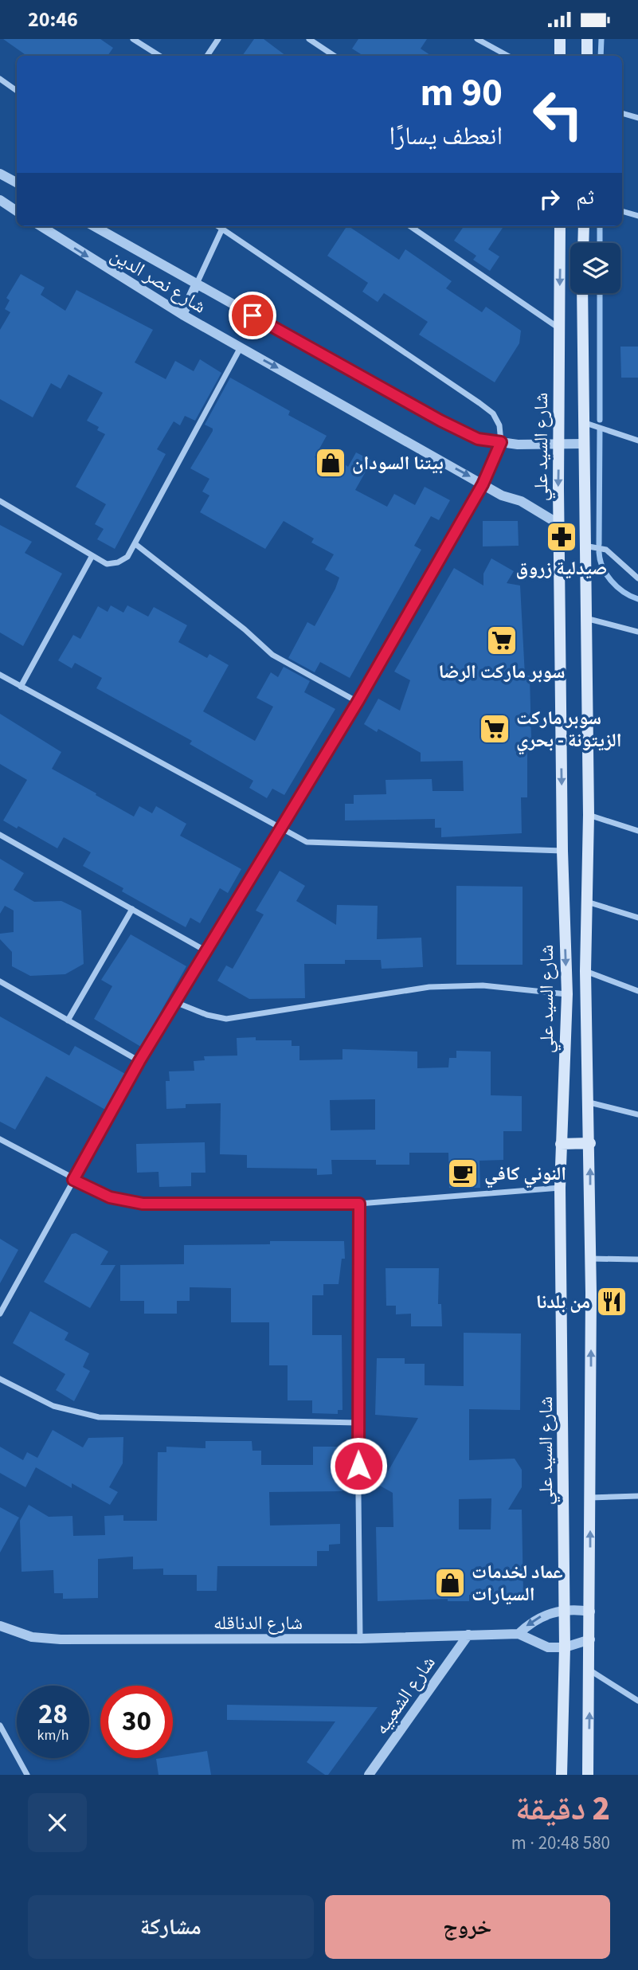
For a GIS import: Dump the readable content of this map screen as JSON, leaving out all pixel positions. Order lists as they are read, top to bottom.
{
  "streets": {
    "main road": ["شارع السيد علي"],
    "street": ["شارع نصر الدين", "شارع الدناقله", "شارع الشعبيه"]
  },
  "crossings": [
    ["شارع نصر الدين", "شارع السيد علي"],
    ["شارع السيد علي", "شارع الدناقله"],
    ["شارع الدناقله", "شارع الشعبيه"]
  ],
  "places": {
    "shop": ["بيتنا السودان", "عماد لخدمات السيارات"],
    "pharmacy": ["صيدلية زروق"],
    "supermarket": ["سوبر ماركت الرضا", "سوبر ماركت الزيتونة - بحري"],
    "cafe": ["النوني كافي"],
    "restaurant": ["من بلدنا"]
  },
  "page": {
    "status": "20:46",
    "turn": ["90 m", "انعطف يسارًا"],
    "then": "ثم",
    "speed": "28 km/h",
    "limit": "30",
    "heading": ["2 دقيقة", "580 m · 20:48"],
    "buttons": ["خروج", "مشاركة"]
  }
}
